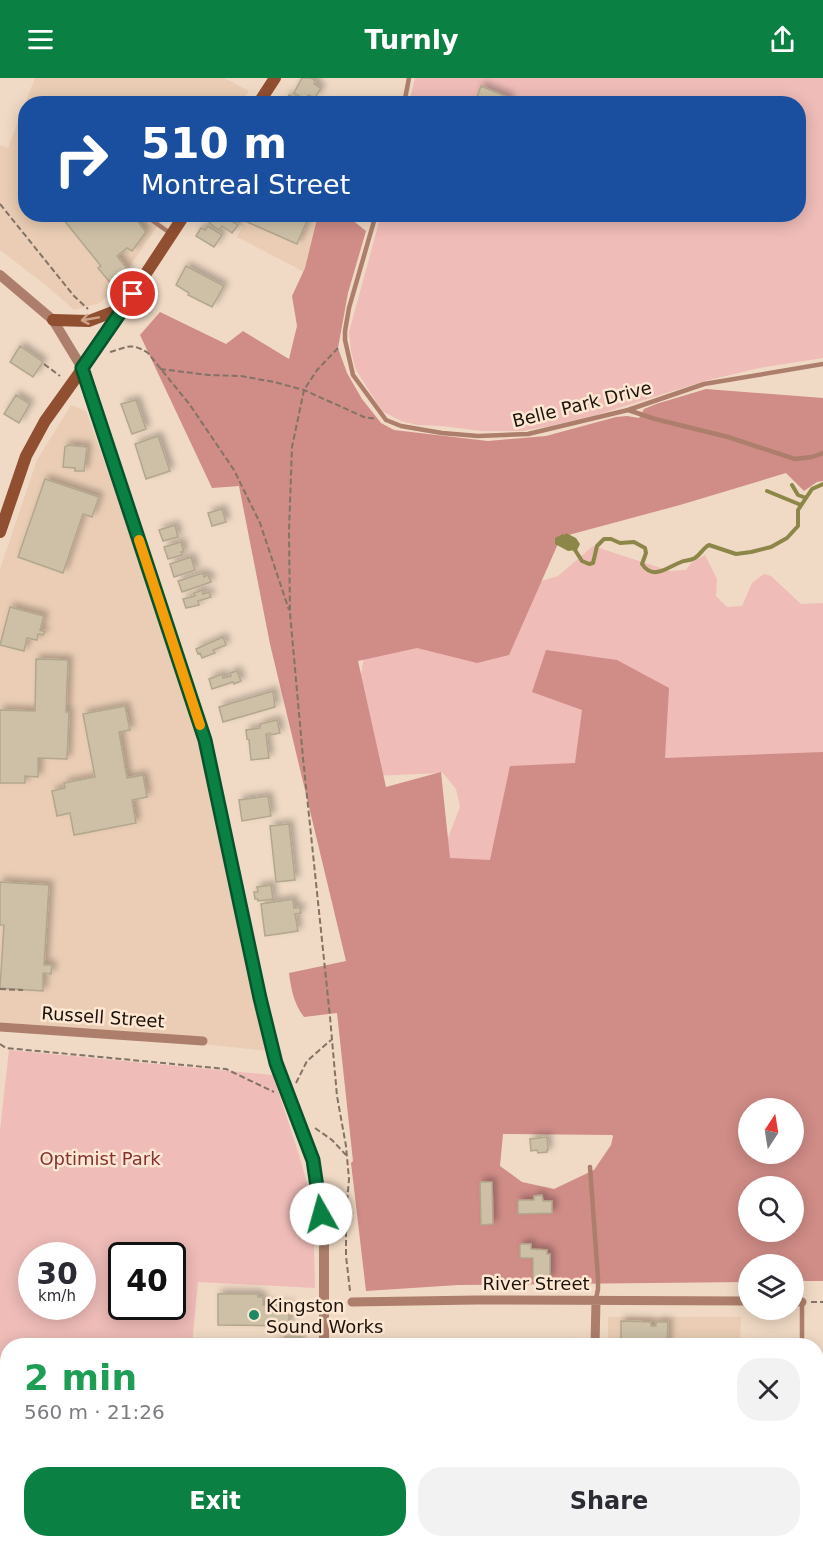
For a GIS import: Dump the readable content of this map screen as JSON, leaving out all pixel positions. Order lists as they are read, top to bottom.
{
  "streets": {
    "street": ["Russell Street", "River Street"],
    "lane": ["Belle Park Drive"]
  },
  "parks": ["Optimist Park"],
  "places": ["Kingston Sound Works"],
  "north": "top",
  "page": {
    "header": "Turnly",
    "turn": ["510 m", "Montreal Street"],
    "speed": "30 km/h",
    "limit": "40",
    "heading": ["2 min", "560 m · 21:26"],
    "buttons": ["Exit", "Share"]
  }
}
